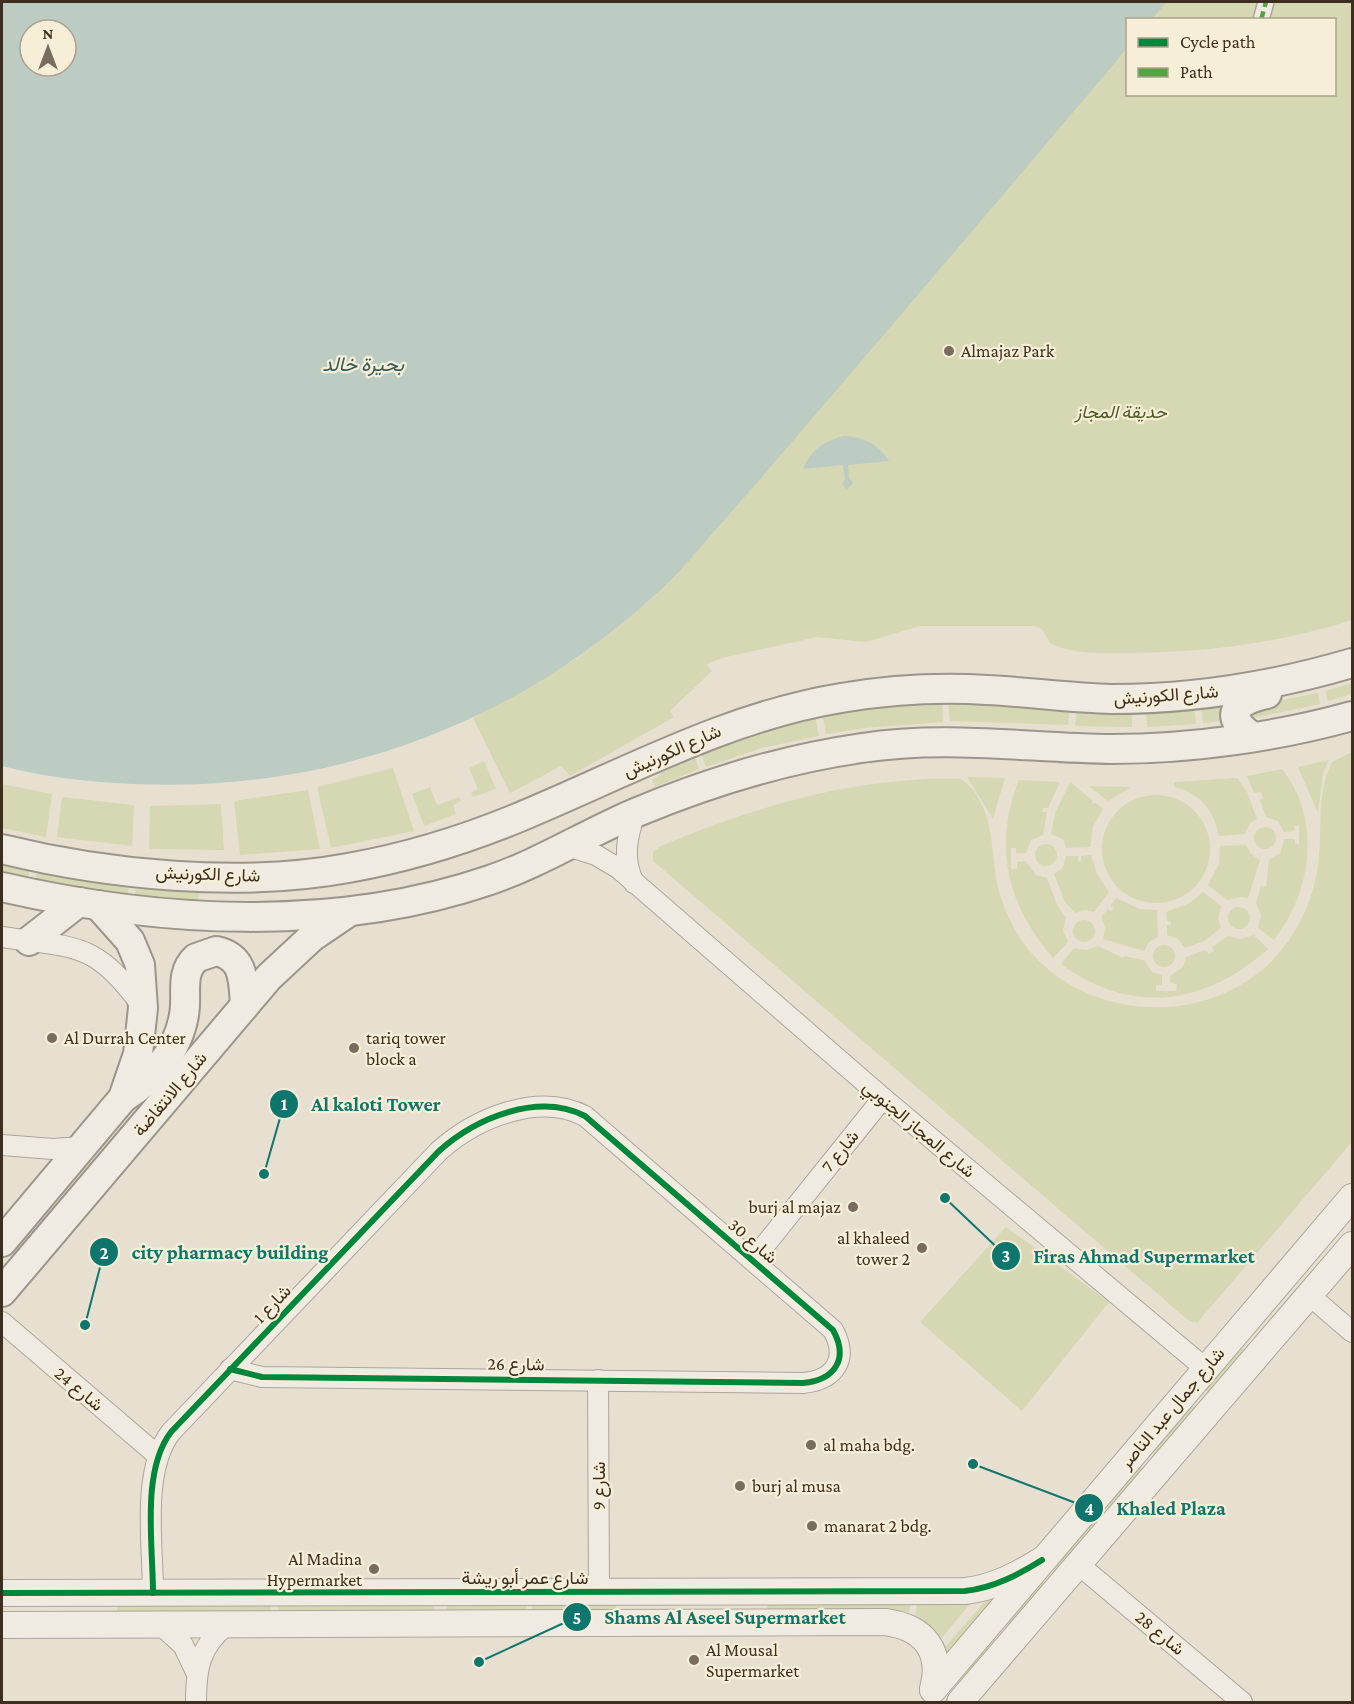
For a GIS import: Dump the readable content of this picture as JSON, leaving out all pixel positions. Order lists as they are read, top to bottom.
{
  "streets": {
    "main road": ["شارع الكورنيش", "شارع الانتفاضة"],
    "street": [
      "شارع المجاز الجنوبي",
      "شارع 7",
      "شارع 30",
      "شارع 1",
      "شارع 26",
      "شارع 24",
      "شارع جمال عبد الناصر",
      "شارع 9",
      "شارع عمر أبو ريشة",
      "شارع 28"
    ]
  },
  "crossings": [
    ["شارع المجاز الجنوبي", "شارع 7"],
    ["شارع المجاز الجنوبي", "شارع جمال عبد الناصر"],
    ["شارع 7", "شارع 30"],
    ["شارع 30", "شارع 1"],
    ["شارع 30", "شارع 26"],
    ["شارع 1", "شارع 26"],
    ["شارع 1", "شارع 24"],
    ["شارع 1", "شارع عمر أبو ريشة"],
    ["شارع 26", "شارع 9"],
    ["شارع جمال عبد الناصر", "شارع عمر أبو ريشة"],
    ["شارع جمال عبد الناصر", "شارع 28"],
    ["شارع 9", "شارع عمر أبو ريشة"]
  ],
  "water": ["بحيرة خالد"],
  "parks": ["حديقة المجاز"],
  "places": [
    "Almajaz Park",
    "Al Durrah Center",
    "tariq tower block a",
    "Al kaloti Tower",
    "Firas Ahmad Supermarket",
    "burj al majaz",
    "al khaleed tower 2",
    "city pharmacy building",
    "al maha bdg.",
    "Khaled Plaza",
    "burj al musa",
    "manarat 2 bdg.",
    "Al Madina Hypermarket",
    "Al Mousal Supermarket",
    "Shams Al Aseel Supermarket"
  ],
  "legend": ["Cycle path", "Path"],
  "north": "top"
}
